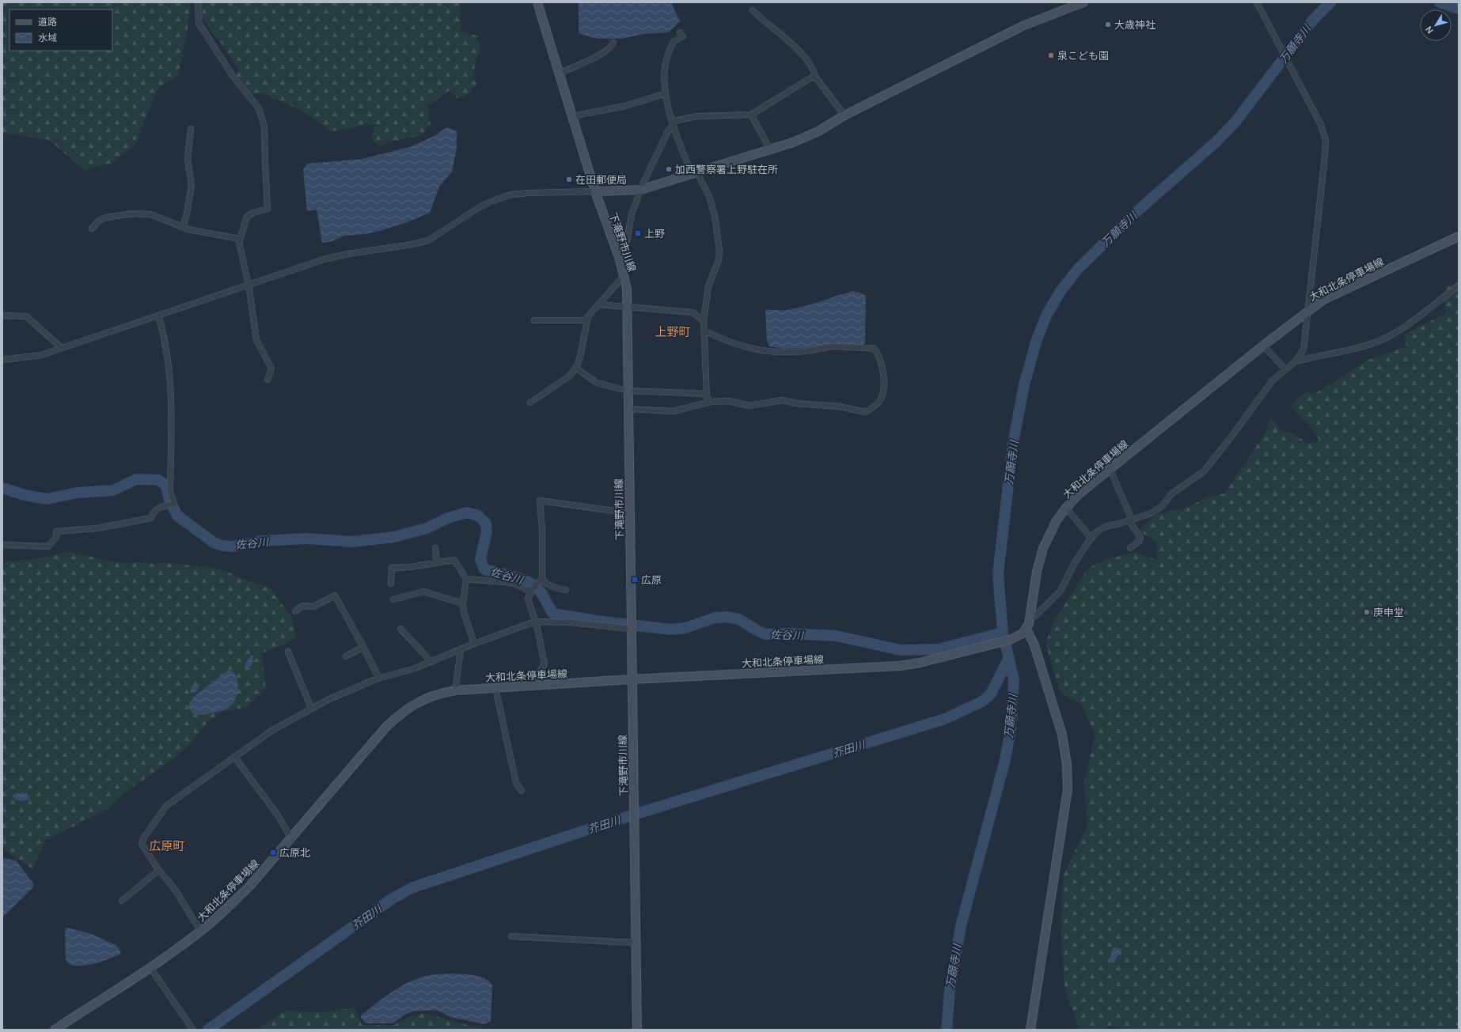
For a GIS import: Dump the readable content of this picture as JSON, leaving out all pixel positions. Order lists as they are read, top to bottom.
{
  "streets": {
    "main road": ["下滝野市川線", "大和北条停車場線"]
  },
  "crossings": [
    ["下滝野市川線", "大和北条停車場線"]
  ],
  "districts": ["上野町", "広原町"],
  "water": ["万願寺川", "佐谷川", "芥田川"],
  "places": {
    "other": [
      "大歳神社",
      "泉こども園",
      "加西警察署上野駐在所",
      "在田郵便局",
      "庚申堂"
    ],
    "transit": ["上野", "広原", "広原北"]
  },
  "legend": ["道路", "水域"],
  "north": "bottom left"
}
